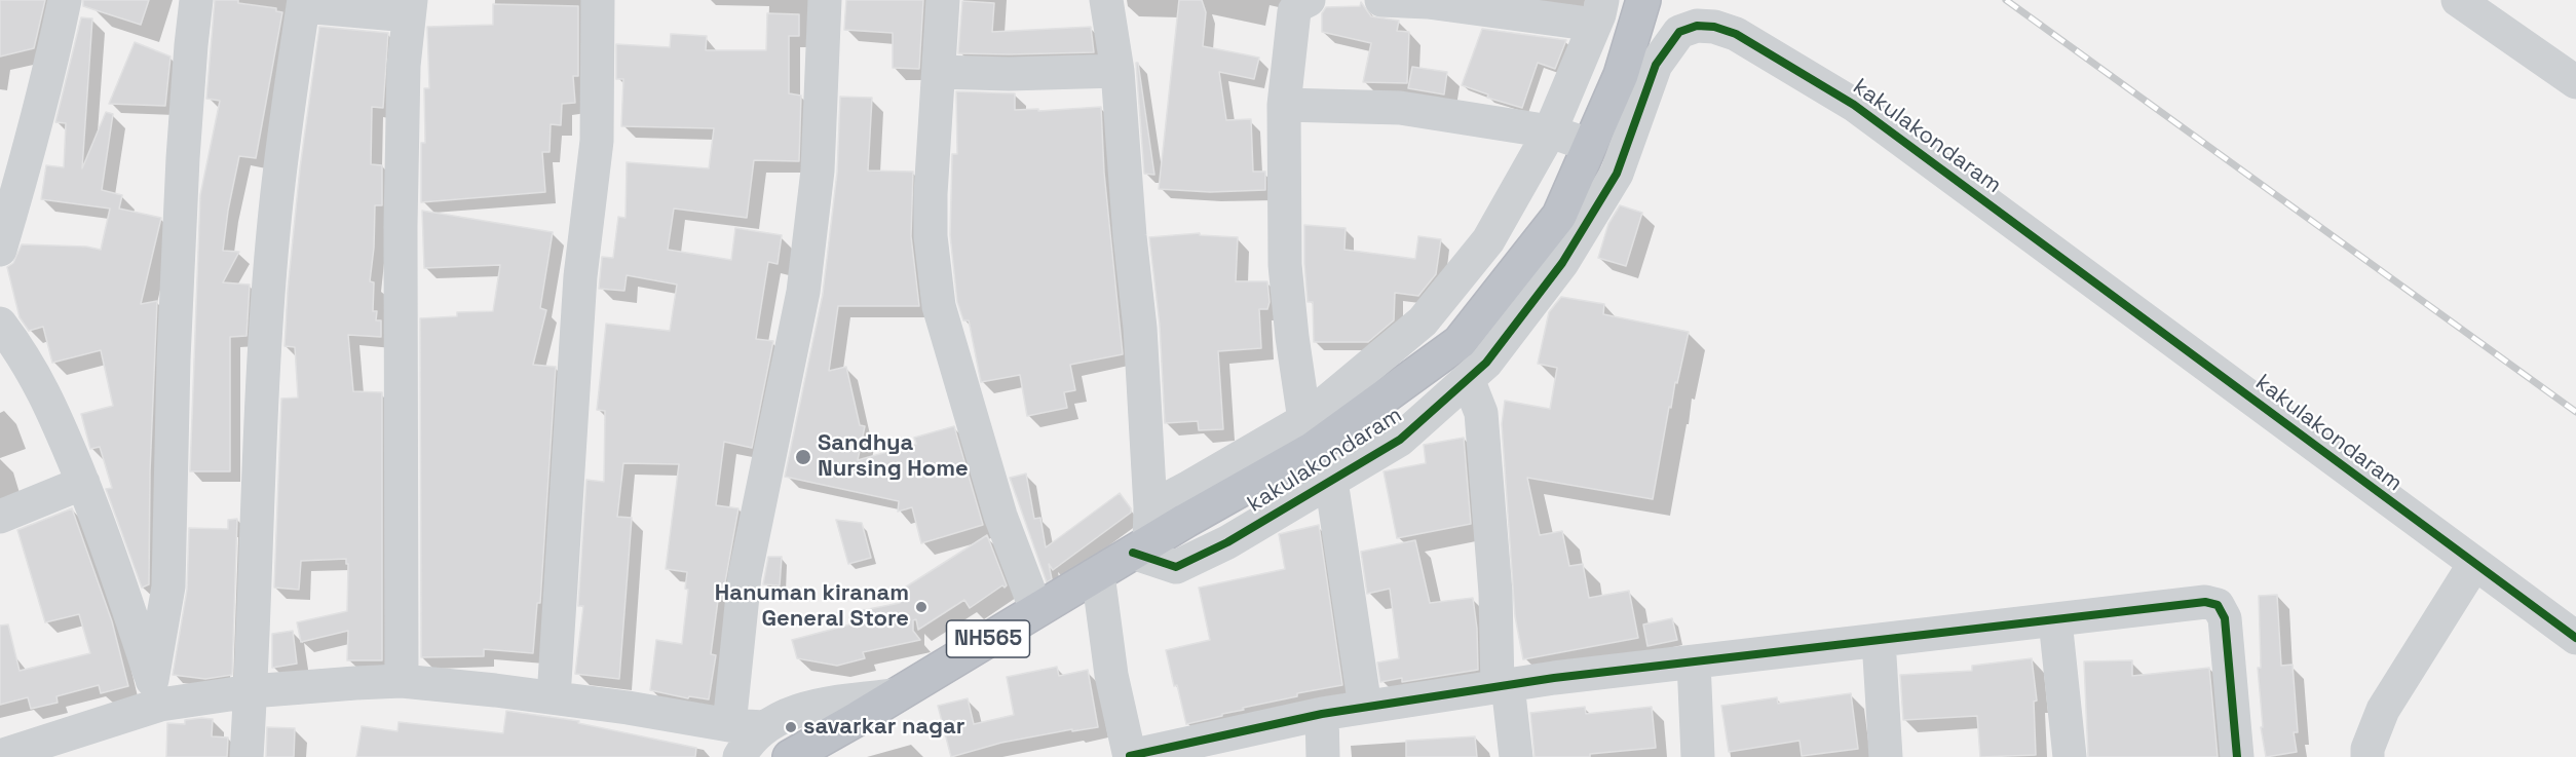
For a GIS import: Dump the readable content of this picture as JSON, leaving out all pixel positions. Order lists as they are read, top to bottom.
{
  "streets": {
    "highway": ["NH565"],
    "street": ["kakulakondaram"]
  },
  "crossings": [
    ["kakulakondaram", "NH565"]
  ],
  "places": ["Sandhya Nursing Home", "Hanuman kiranam General Store", "savarkar nagar"]
}
